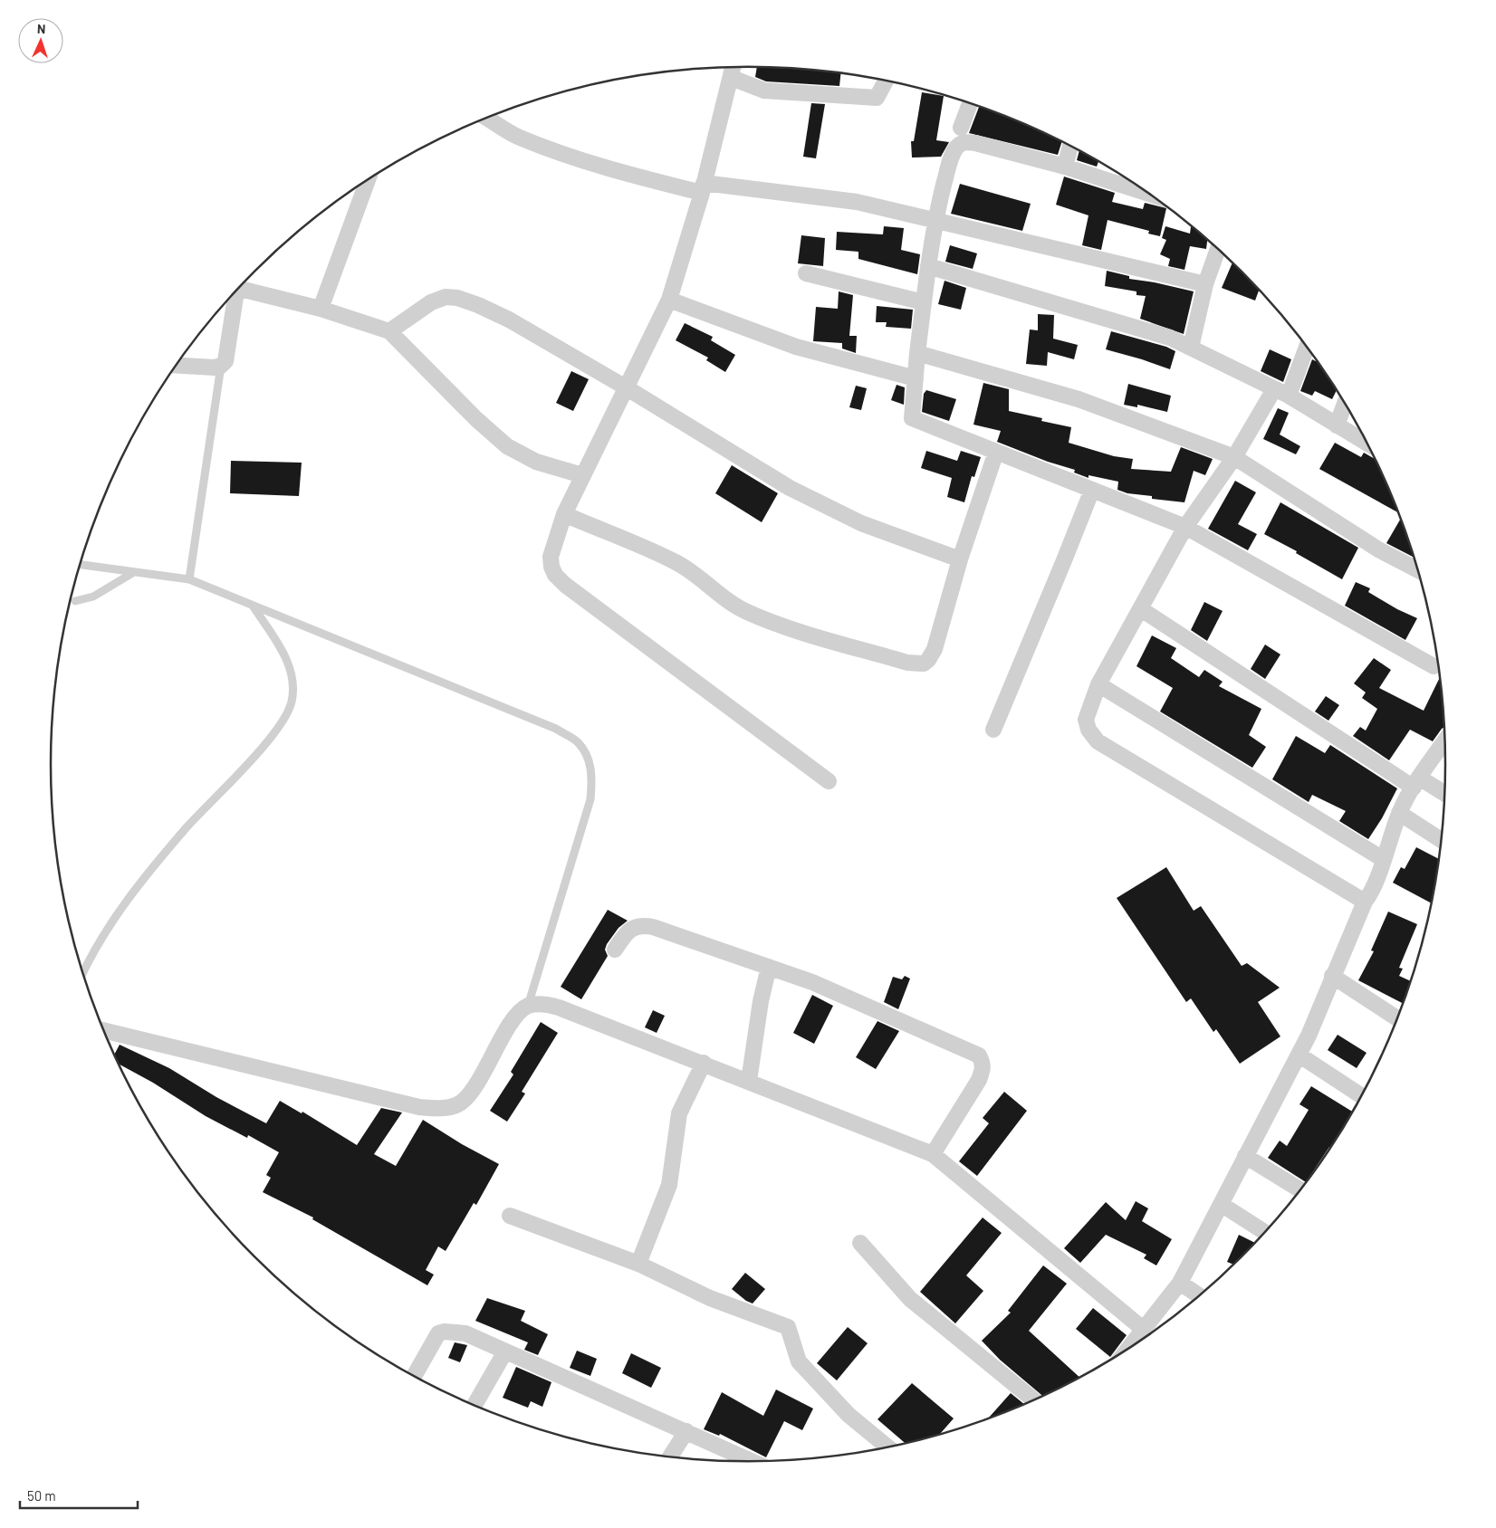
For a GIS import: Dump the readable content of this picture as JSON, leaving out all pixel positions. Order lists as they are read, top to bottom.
{
  "scale_bar": "50 m",
  "north": "top"
}
